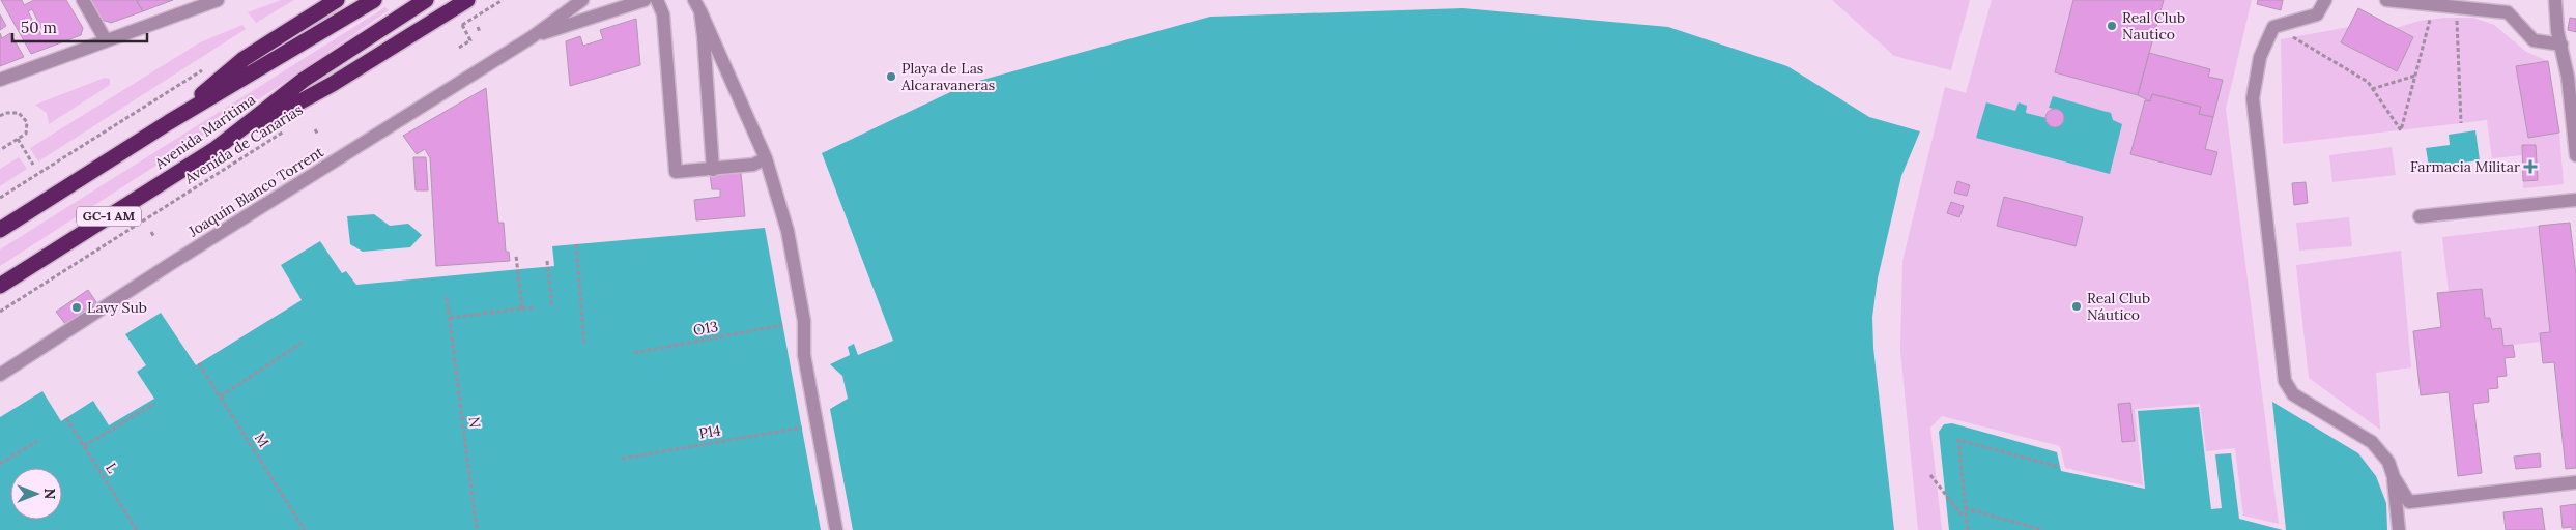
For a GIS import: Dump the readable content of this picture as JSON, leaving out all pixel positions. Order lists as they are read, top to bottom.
{
  "streets": {
    "highway": ["Avenida Marítima", "GC-1 AM"],
    "street": ["Joaquín Blanco Torrent"],
    "path": [
      "Avenida de Canarias",
      "O13",
      "N",
      "P14",
      "M",
      "L"
    ]
  },
  "places": {
    "other": [
      "Real Club Nautico",
      "Playa de Las Alcaravaneras",
      "Real Club Náutico",
      "Lavy Sub"
    ],
    "health": ["Farmacia Militar"]
  },
  "scale_bar": "50 m",
  "north": "right"
}
